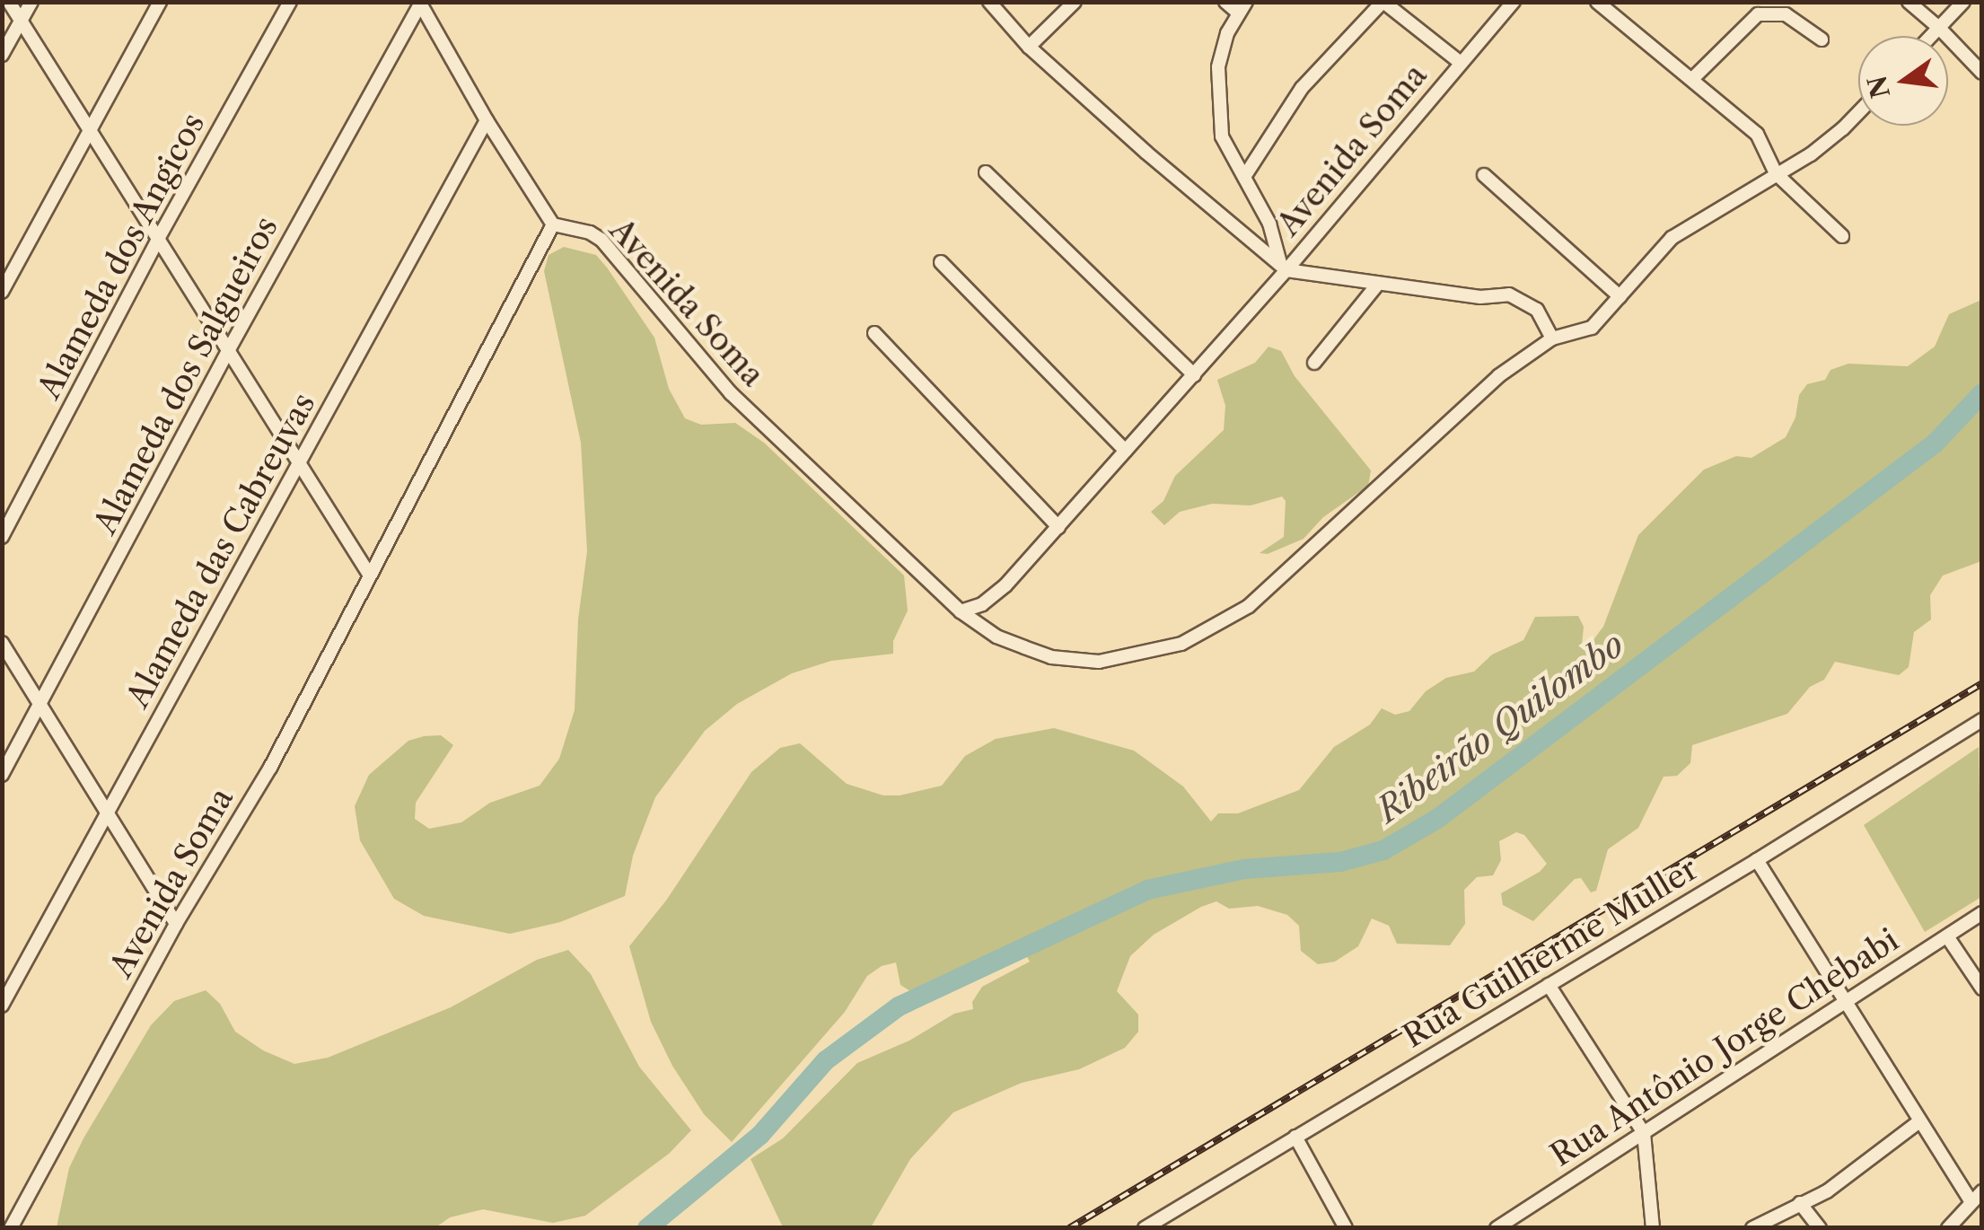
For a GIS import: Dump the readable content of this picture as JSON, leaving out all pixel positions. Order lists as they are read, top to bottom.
{
  "streets": {
    "street": [
      "Avenida Soma",
      "Alameda dos Angicos",
      "Alameda dos Salgueiros",
      "Alameda das Cabreuvas",
      "Rua Guilherme Muller",
      "Rua Antônio Jorge Chebabi"
    ]
  },
  "water": ["Ribeirão Quilombo"],
  "north": "left"
}
